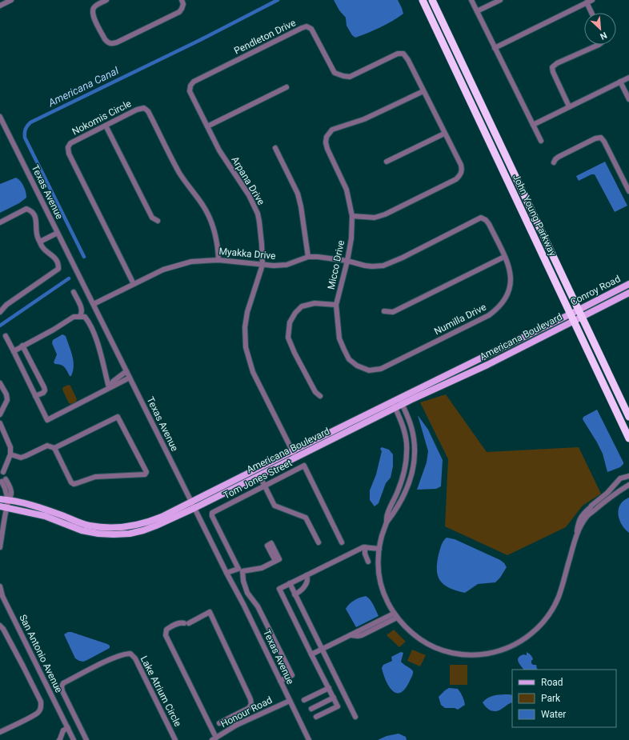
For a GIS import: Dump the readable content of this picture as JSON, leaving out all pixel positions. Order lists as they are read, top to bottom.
{
  "streets": {
    "highway": ["John Young Parkway"],
    "main road": ["Conroy Road", "Americana Boulevard"],
    "street": [
      "Pendleton Drive",
      "Nokomis Circle",
      "Arpana Drive",
      "Texas Avenue",
      "Myakka Drive",
      "Micco Drive",
      "Numilla Drive",
      "Tom Jones Street",
      "San Antonio Avenue",
      "Lake Atrium Circle",
      "Honour Road"
    ]
  },
  "crossings": [
    ["Pendleton Drive", "Arpana Drive"],
    ["Pendleton Drive", "Micco Drive"],
    ["Nokomis Circle", "Myakka Drive"],
    ["Arpana Drive", "Myakka Drive"],
    ["Arpana Drive", "Americana Boulevard"],
    ["Texas Avenue", "Myakka Drive"],
    ["Texas Avenue", "Americana Boulevard"],
    ["Texas Avenue", "Honour Road"],
    ["John Young Parkway", "Conroy Road"],
    ["John Young Parkway", "Americana Boulevard"],
    ["Myakka Drive", "Micco Drive"],
    ["Myakka Drive", "Numilla Drive"],
    ["Micco Drive", "Numilla Drive"],
    ["Conroy Road", "Americana Boulevard"]
  ],
  "water": ["Americana Canal"],
  "legend": ["Road", "Park", "Water"],
  "north": "bottom right"
}
